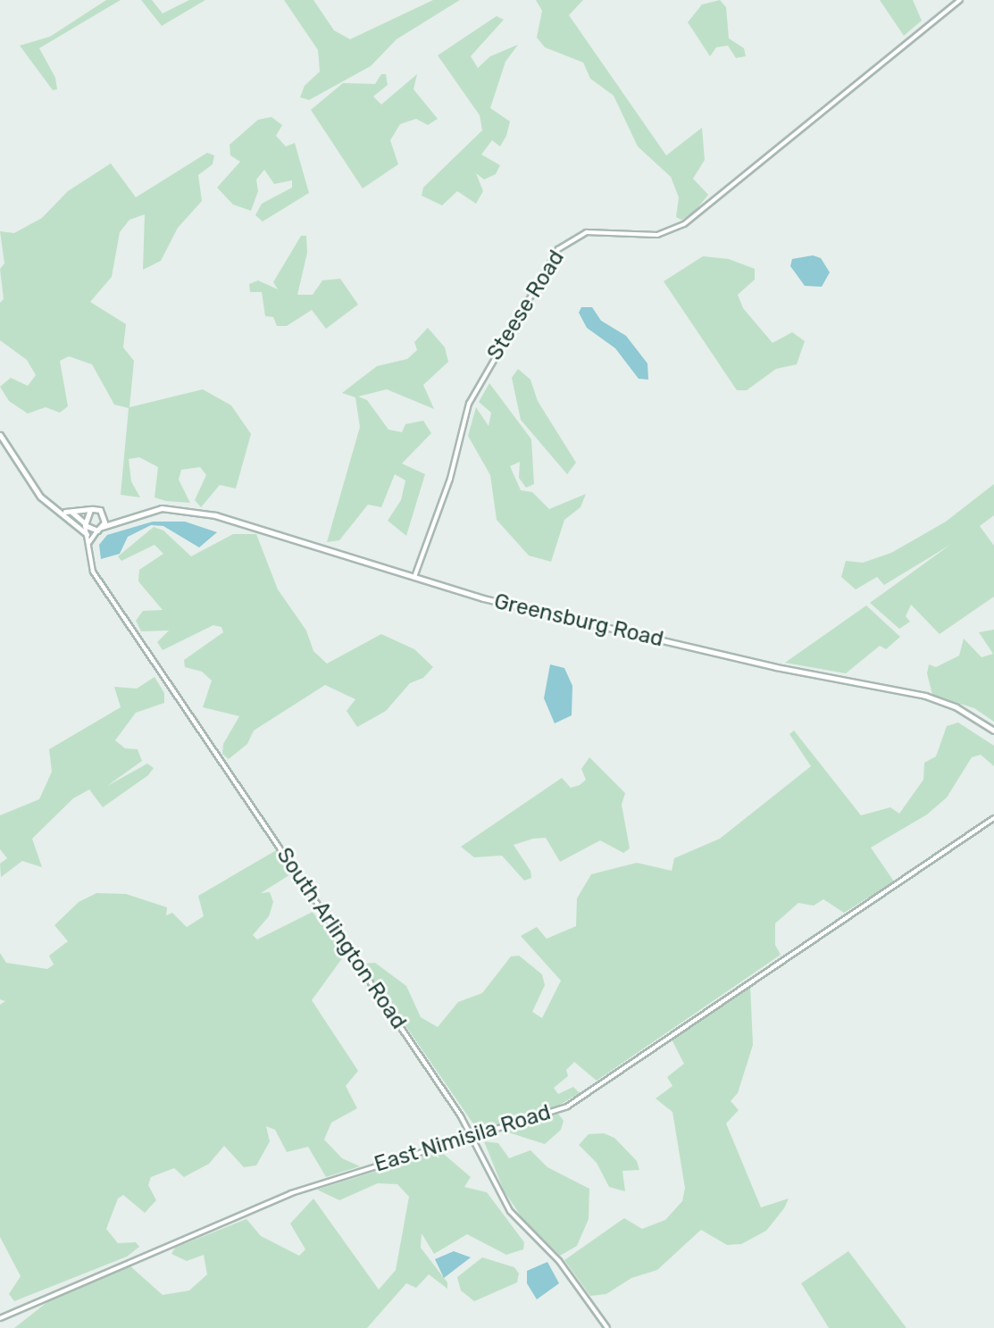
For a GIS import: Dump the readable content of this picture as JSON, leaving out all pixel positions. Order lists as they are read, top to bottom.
{
  "streets": {
    "main road": ["Greensburg Road"],
    "street": ["Steese Road", "South Arlington Road", "East Nimisila Road"]
  },
  "crossings": [
    ["Steese Road", "Greensburg Road"],
    ["South Arlington Road", "East Nimisila Road"]
  ]
}
